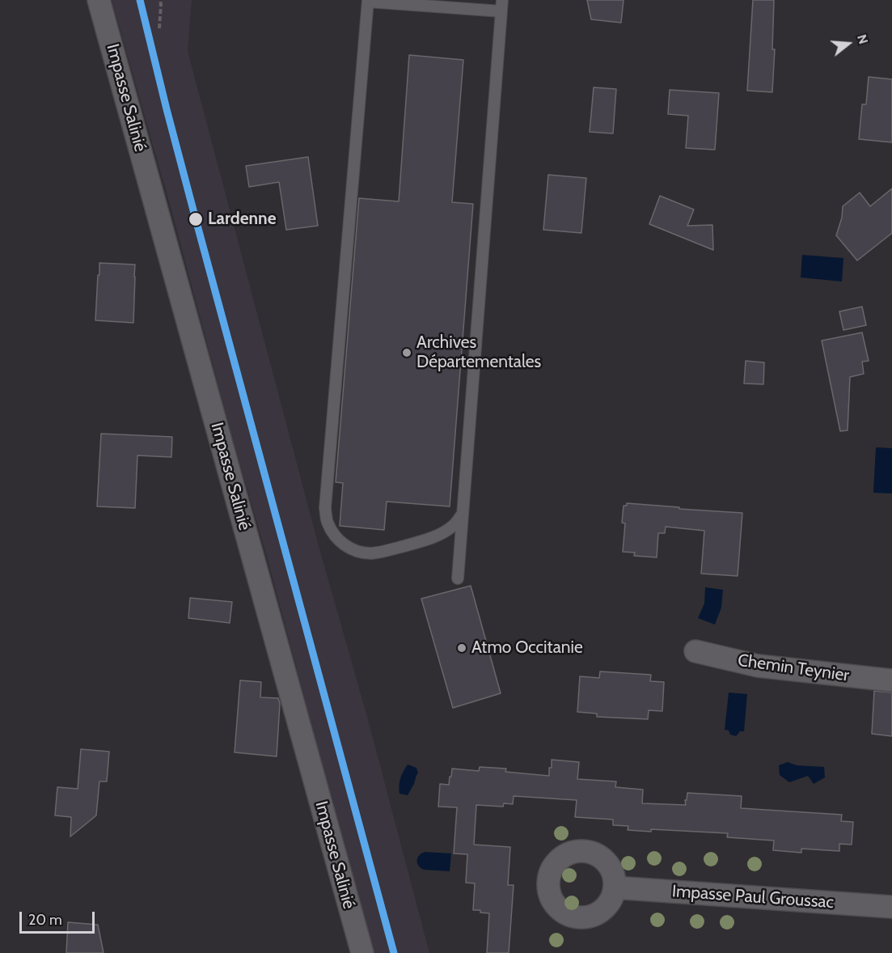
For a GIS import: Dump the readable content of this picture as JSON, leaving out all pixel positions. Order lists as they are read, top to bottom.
{
  "streets": {
    "street": ["Impasse Salinié", "Chemin Teynier", "Impasse Paul Groussac"]
  },
  "places": ["Lardenne", "Archives Départementales", "Atmo Occitanie"],
  "scale_bar": "20 m",
  "north": "right"
}
